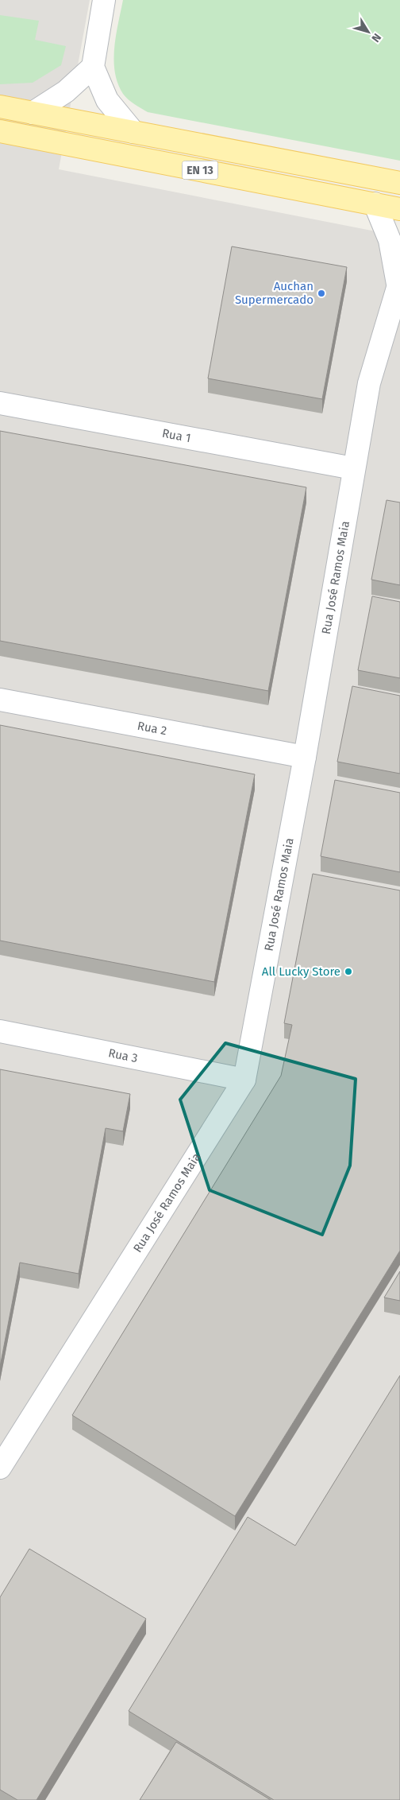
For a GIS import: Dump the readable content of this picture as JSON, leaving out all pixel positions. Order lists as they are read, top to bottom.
{
  "streets": {
    "main road": ["EN 13"],
    "street": [
      "Rua 1",
      "Rua José Ramos Maia",
      "Rua 2",
      "Rua 3"
    ]
  },
  "crossings": [
    ["EN 13", "Rua José Ramos Maia"],
    ["Rua 1", "Rua José Ramos Maia"],
    ["Rua José Ramos Maia", "Rua 2"],
    ["Rua José Ramos Maia", "Rua 3"]
  ],
  "places": ["Auchan Supermercado", "All Lucky Store"],
  "north": "bottom right"
}
